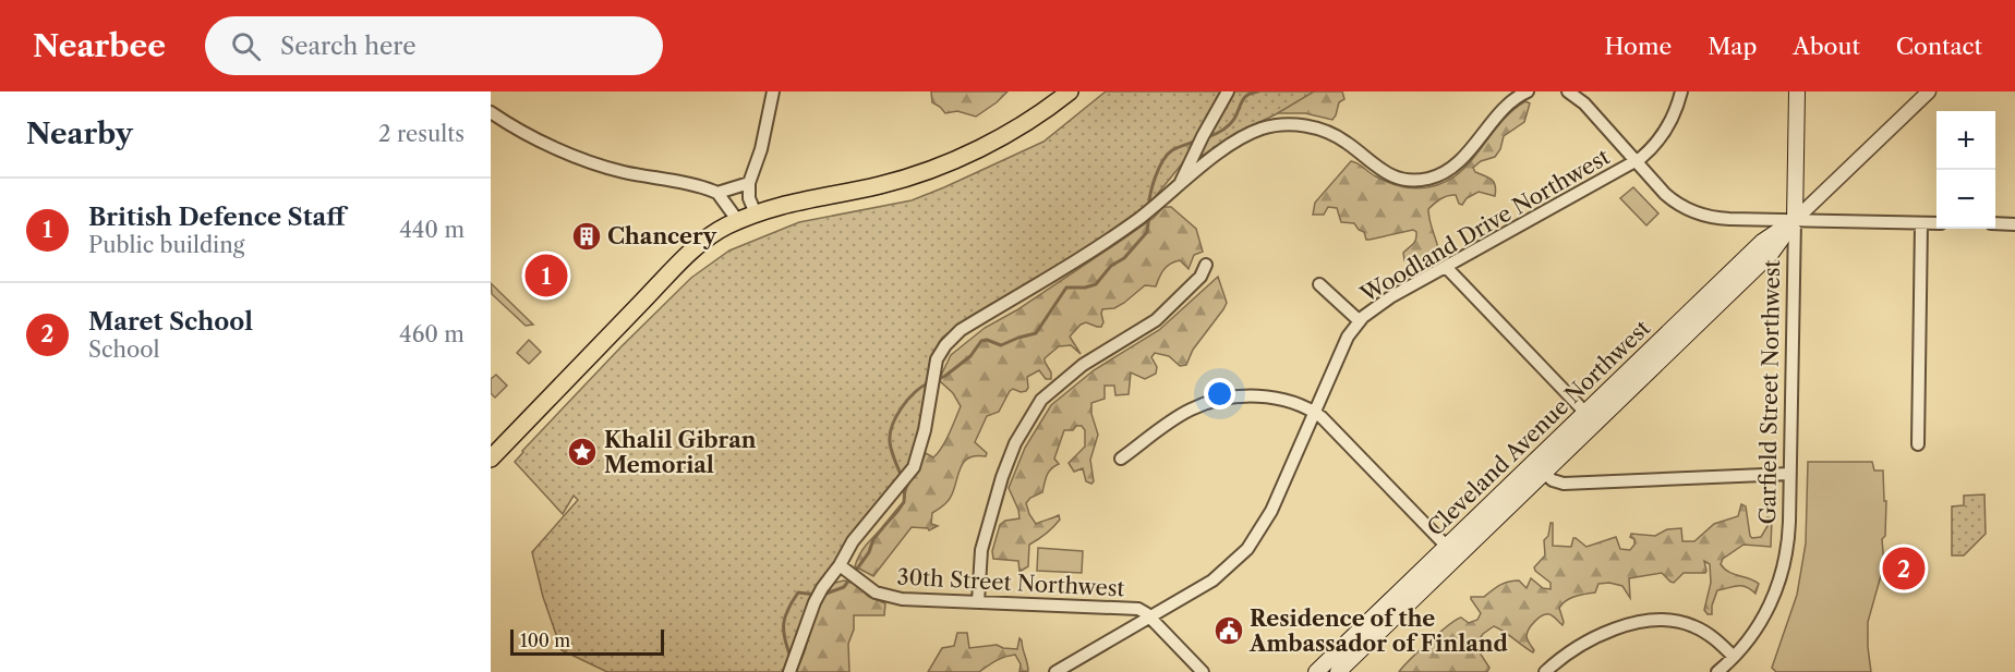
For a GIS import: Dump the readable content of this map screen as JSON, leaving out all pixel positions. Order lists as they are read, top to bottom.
{
  "streets": {
    "main road": ["Garfield Street Northwest", "Cleveland Avenue Northwest"],
    "street": ["Woodland Drive Northwest", "30th Street Northwest"]
  },
  "crossings": [
    ["Woodland Drive Northwest", "30th Street Northwest"],
    ["Garfield Street Northwest", "Cleveland Avenue Northwest"]
  ],
  "places": {
    "building": ["Chancery"],
    "place": ["Khalil Gibran Memorial"],
    "public building": ["Residence of the Ambassador of Finland"]
  },
  "scale_bar": "100 m",
  "page": {
    "header": "Nearbee",
    "search": "Search here",
    "nav": [
      "Home",
      "Map",
      "About",
      "Contact"
    ],
    "heading": ["Nearby", "2 results"],
    "map_buttons": ["+", "−"],
    "list": [
      {
        "mark": "1",
        "name": "British Defence Staff",
        "note": "Public building",
        "value": "440 m"
      },
      {
        "mark": "2",
        "name": "Maret School",
        "note": "School",
        "value": "460 m"
      }
    ],
    "pins": ["1", "2"],
    "scale": "100 m"
  }
}
